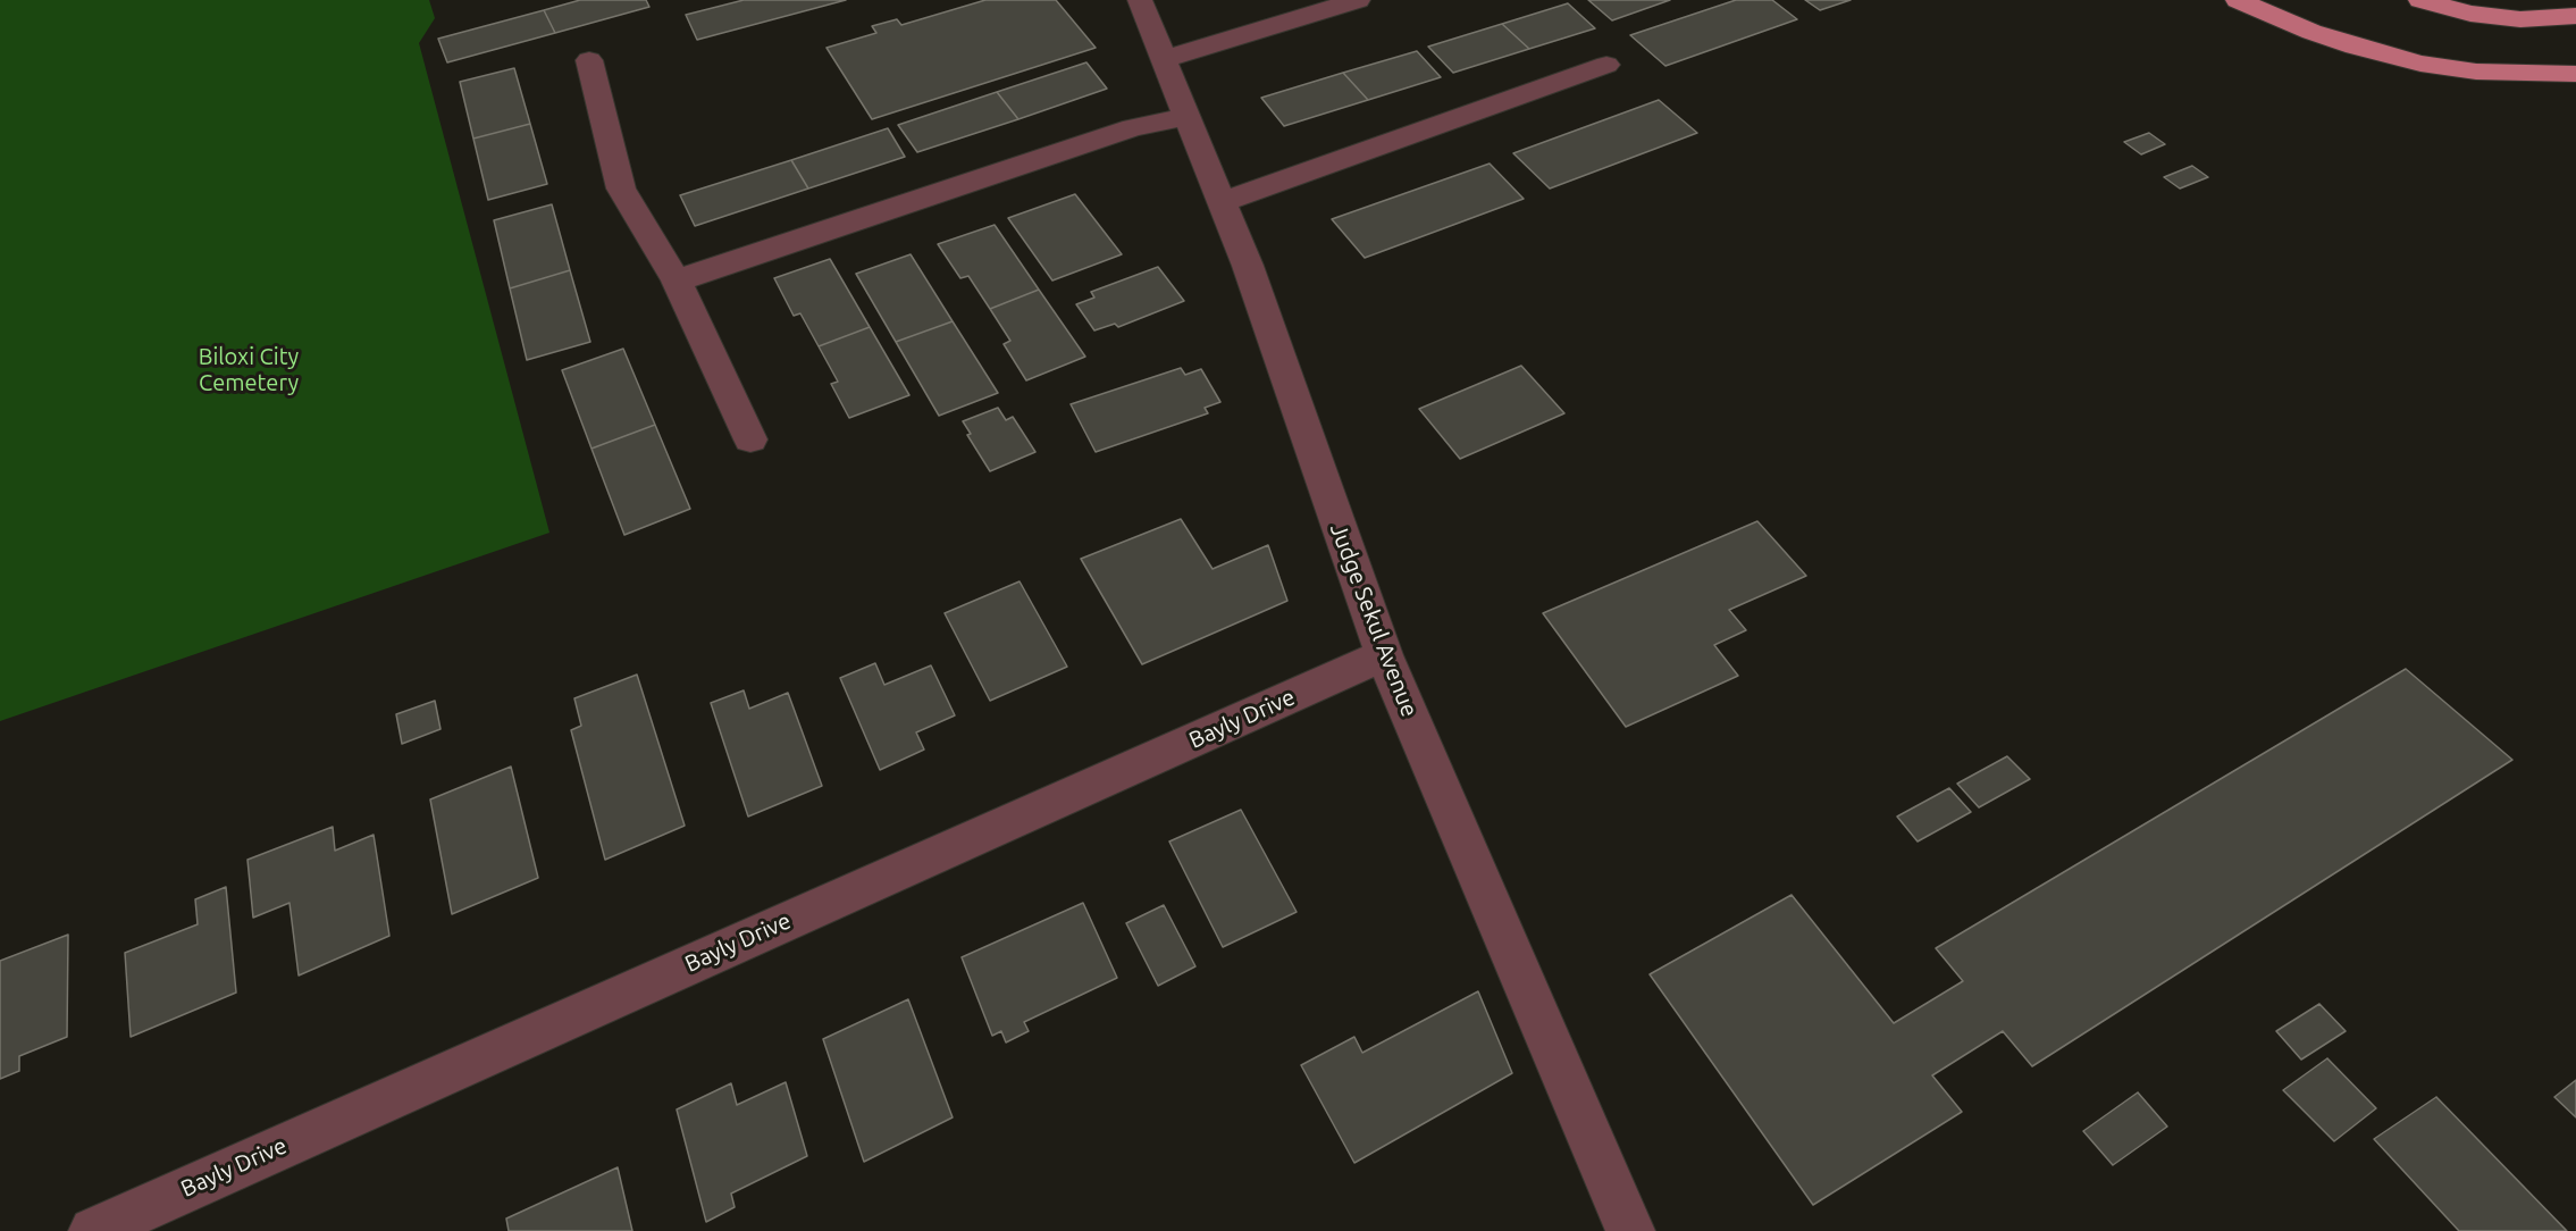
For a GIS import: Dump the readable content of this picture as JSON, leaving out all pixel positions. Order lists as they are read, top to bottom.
{
  "streets": {
    "street": ["Judge Sekul Avenue", "Bayly Drive"]
  },
  "crossings": [
    ["Judge Sekul Avenue", "Bayly Drive"]
  ],
  "parks": ["Biloxi City Cemetery"]
}
